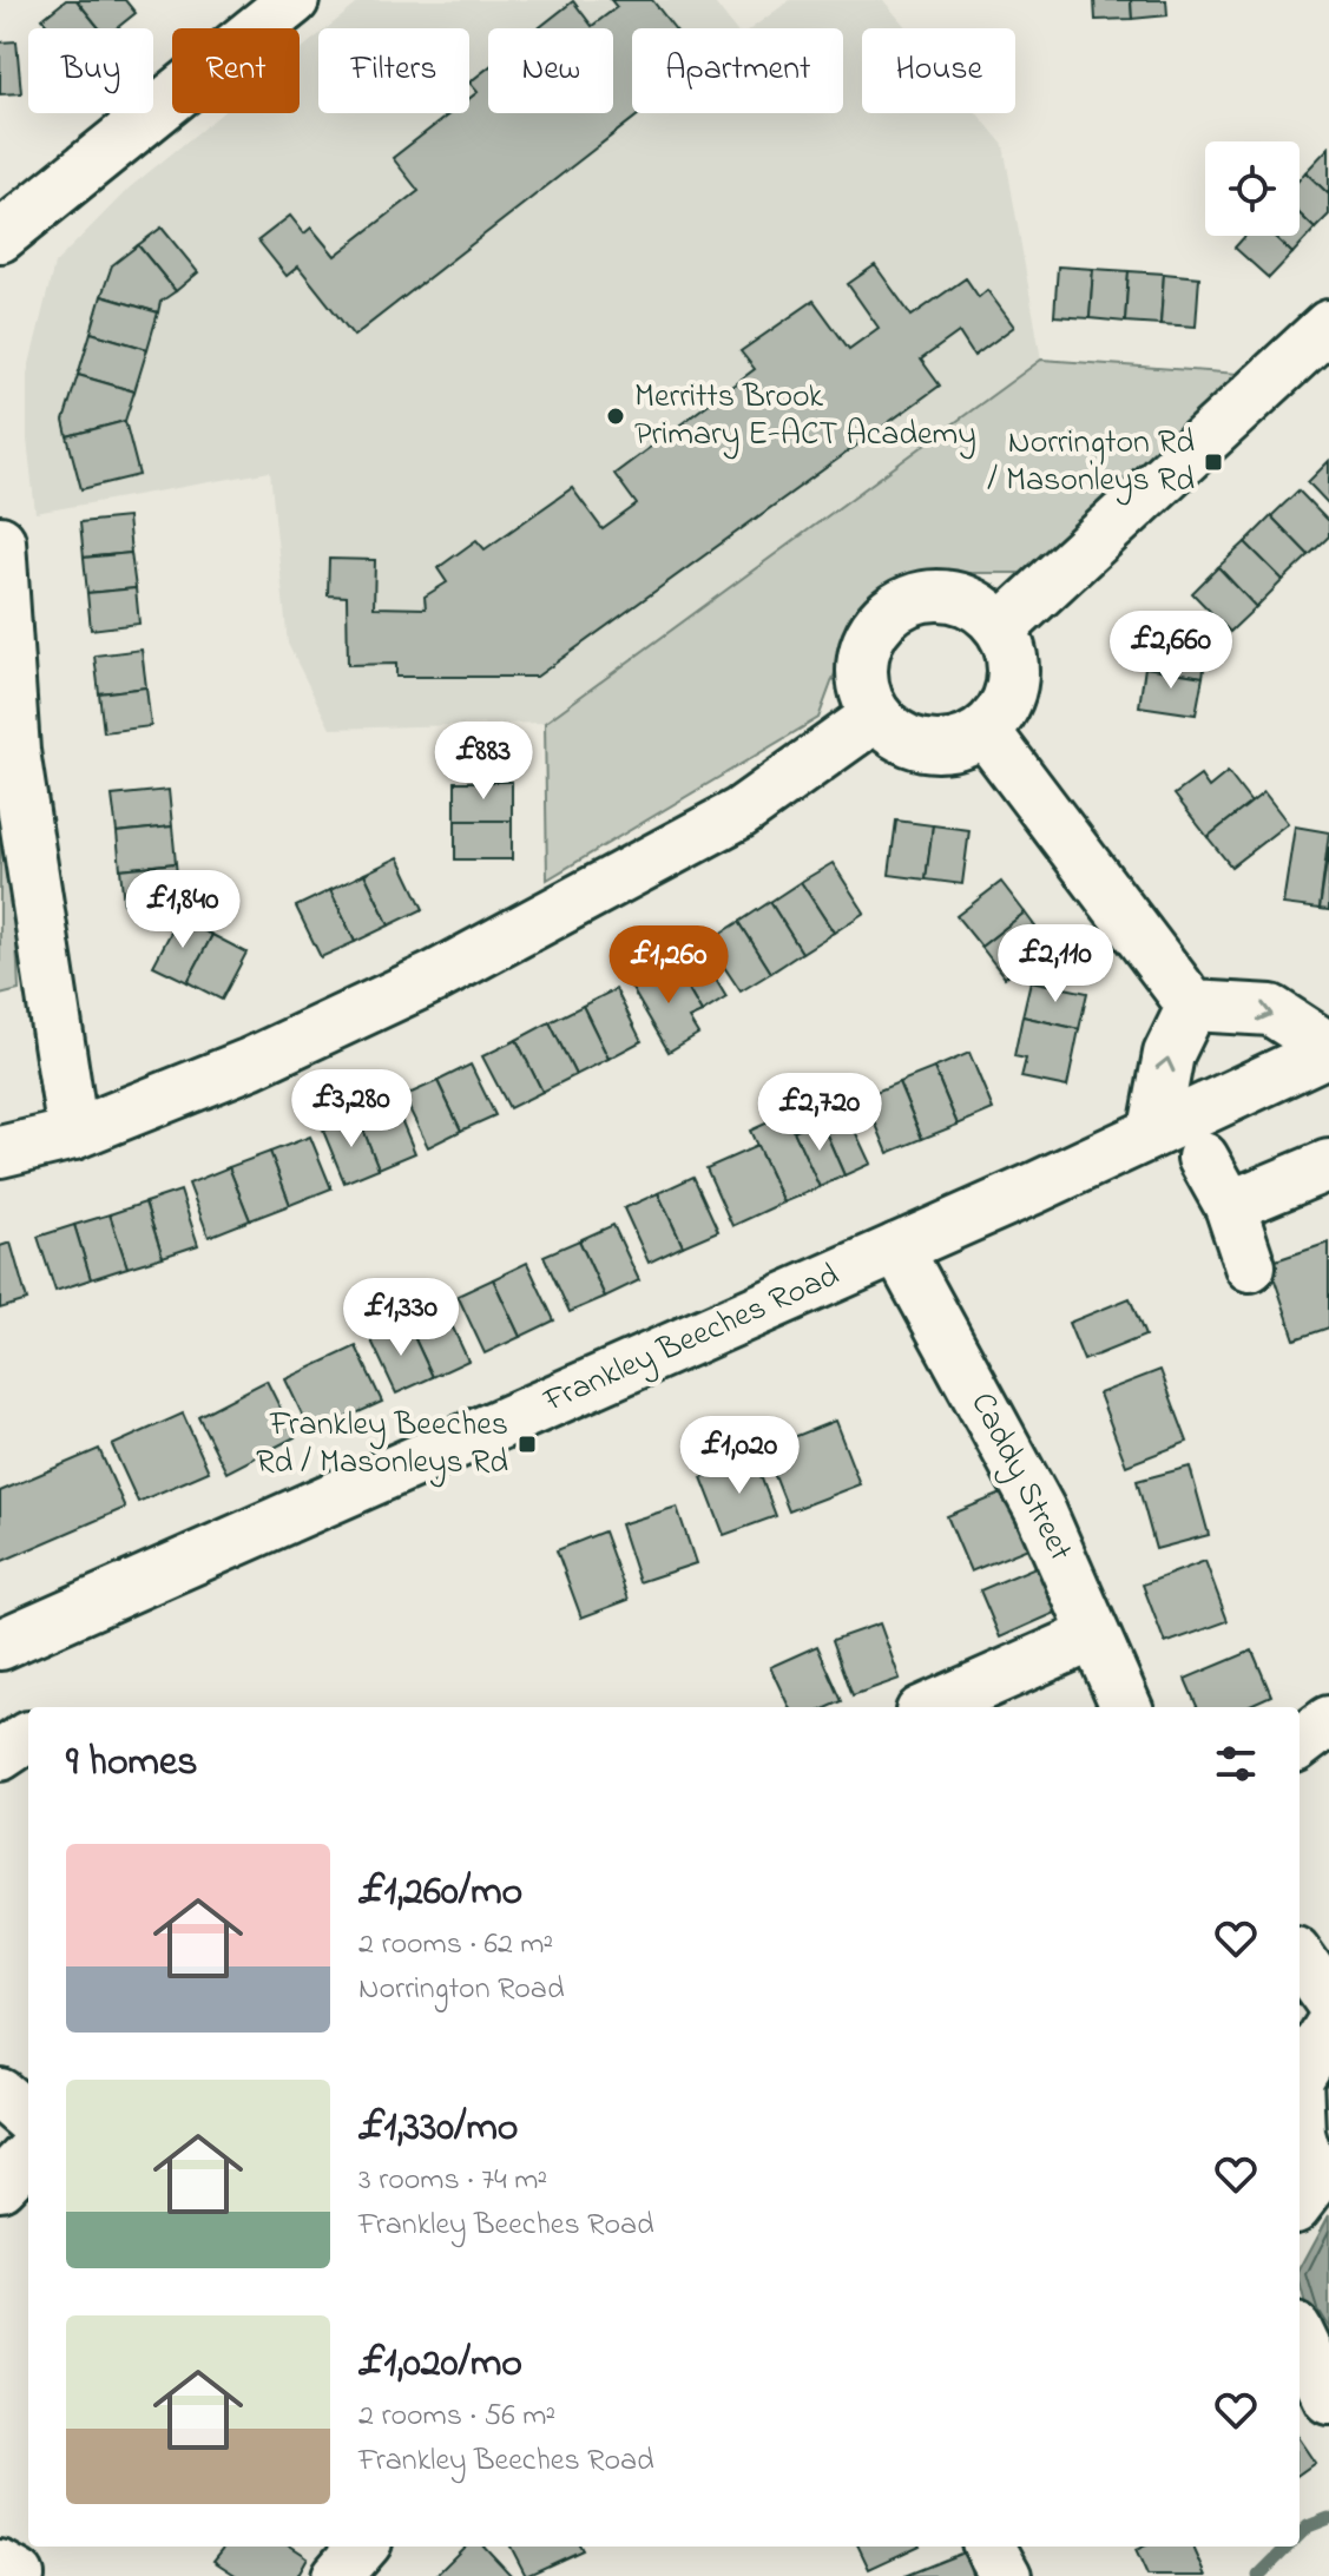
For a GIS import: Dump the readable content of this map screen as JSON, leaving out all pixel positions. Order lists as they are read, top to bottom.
{
  "streets": {
    "street": ["Frankley Beeches Road", "Caddy Street"]
  },
  "crossings": [
    ["Frankley Beeches Road", "Caddy Street"]
  ],
  "places": {
    "other": ["Merritts Brook Primary E-ACT Academy"],
    "transit": ["Norrington Rd / Masonleys Rd", "Frankley Beeches Rd / Masonleys Rd"]
  },
  "page": {
    "chip": [
      "Buy",
      "Rent",
      "Filters",
      "New",
      "Apartment",
      "House"
    ],
    "price": [
      "£2,660",
      "£883",
      "£1,840",
      "£2,110",
      "£1,260",
      "£3,280",
      "£2,720",
      "£1,330",
      "£1,020"
    ],
    "heading": "9 homes",
    "list": [
      {
        "name": "£1,260/mo",
        "note": "2 rooms · 62 m² · Norrington Road"
      },
      {
        "name": "£1,330/mo",
        "note": "3 rooms · 74 m² · Frankley Beeches Road"
      },
      {
        "name": "£1,020/mo",
        "note": "2 rooms · 56 m² · Frankley Beeches Road"
      }
    ]
  }
}
